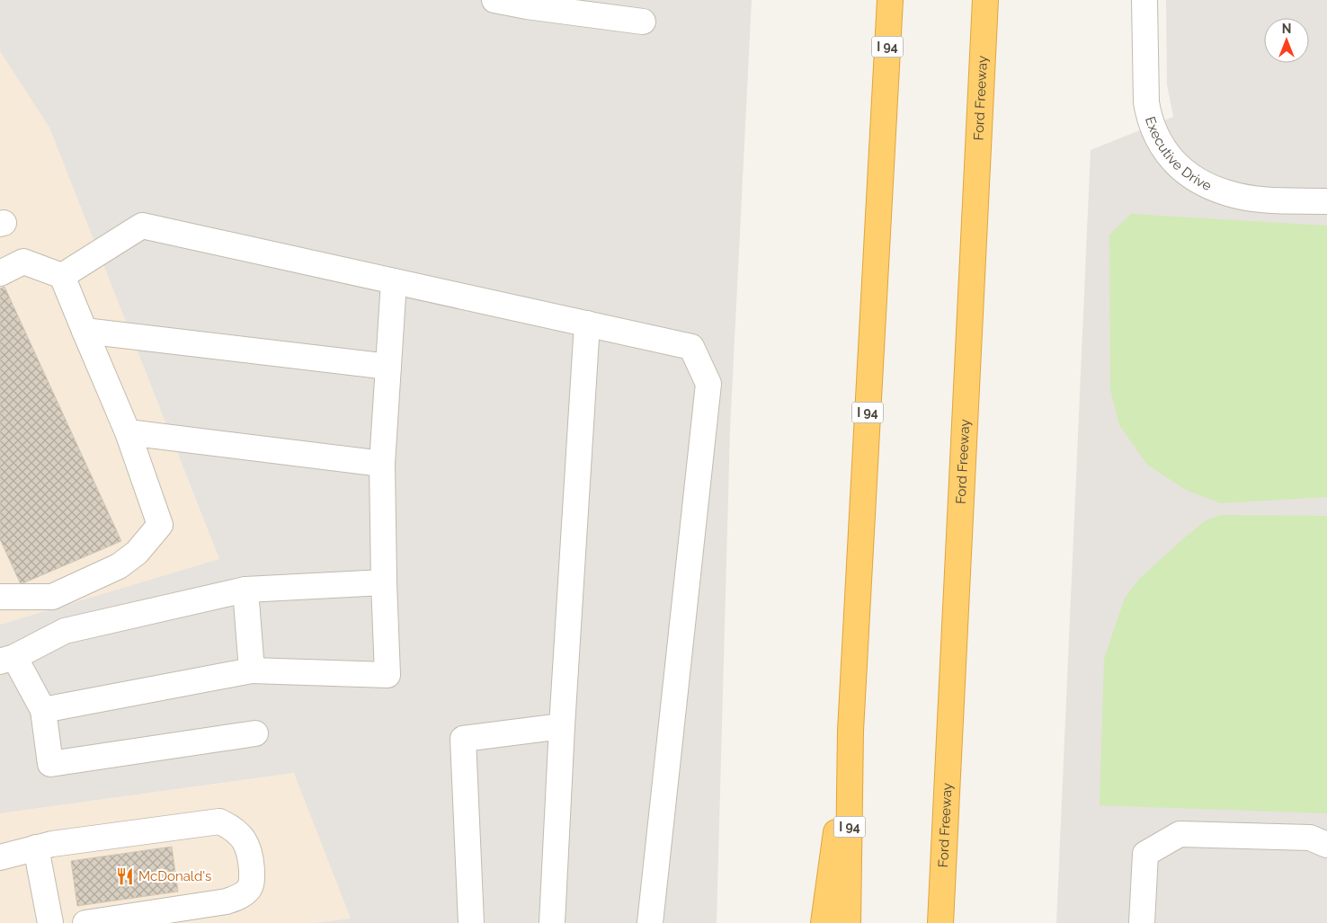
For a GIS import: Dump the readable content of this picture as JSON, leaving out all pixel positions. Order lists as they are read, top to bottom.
{
  "streets": {
    "highway": ["I 94", "Ford Freeway"],
    "street": ["Executive Drive"]
  },
  "places": {
    "restaurant": ["McDonald's"]
  },
  "north": "top"
}
